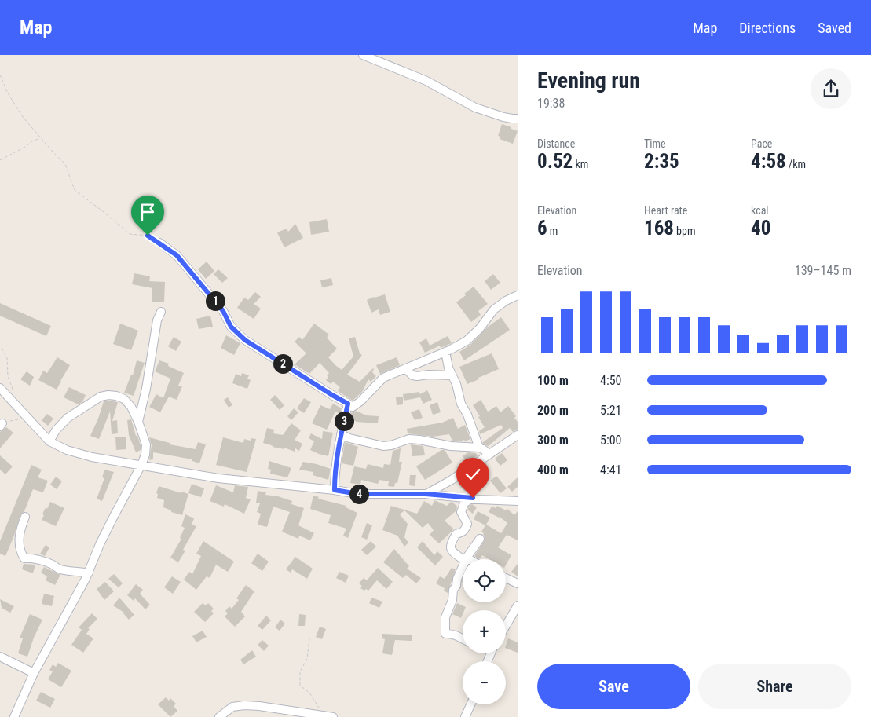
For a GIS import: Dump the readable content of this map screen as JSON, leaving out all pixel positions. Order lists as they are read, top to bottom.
{
  "page": {
    "header": "Map",
    "nav": ["Map", "Directions", "Saved"],
    "heading": ["Evening run", "19:38"],
    "stats": [
      ["Distance", "0.52 km"],
      ["Time", "2:35"],
      ["Pace", "4:58 /km"],
      ["Elevation", "6 m"],
      ["Heart rate", "168 bpm"],
      ["kcal", "40"]
    ],
    "chart": ["Elevation", "139–145 m"],
    "pins": [
      "1",
      "2",
      "3",
      "4"
    ],
    "list": [
      {
        "name": "100 m",
        "note": "4:50"
      },
      {
        "name": "200 m",
        "note": "5:21"
      },
      {
        "name": "300 m",
        "note": "5:00"
      },
      {
        "name": "400 m",
        "note": "4:41"
      }
    ],
    "map_buttons": ["+", "−"],
    "buttons": ["Save", "Share"]
  }
}
